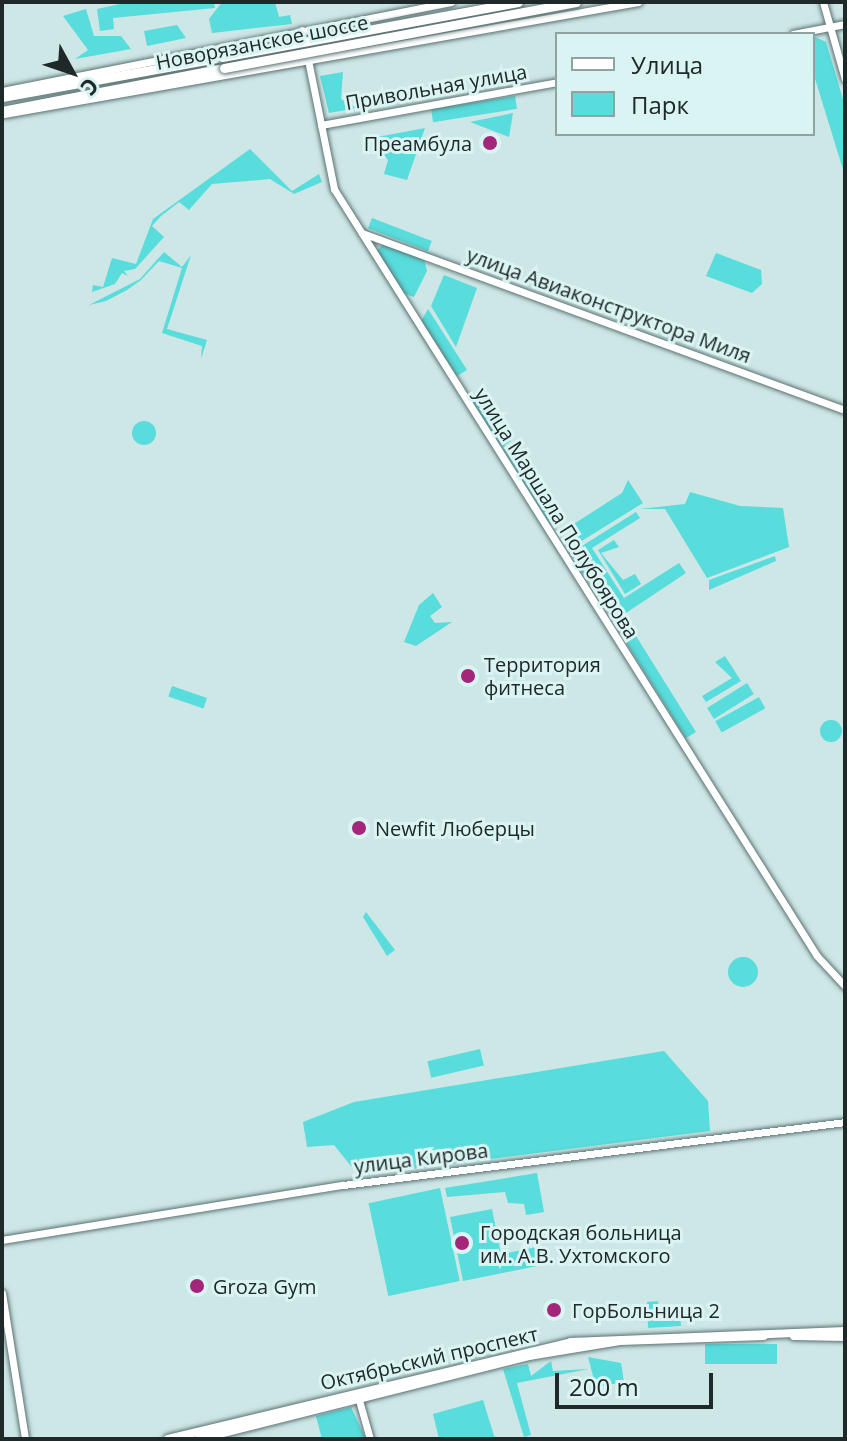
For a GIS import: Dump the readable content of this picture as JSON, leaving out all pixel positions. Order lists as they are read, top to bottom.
{
  "streets": {
    "highway": ["Новорязанское шоссе"],
    "main road": [
      "Привольная улица",
      "улица Авиаконструктора Миля",
      "улица Маршала Полубоярова",
      "улица Кирова",
      "Октябрьский проспект"
    ]
  },
  "crossings": [
    ["Привольная улица", "улица Маршала Полубоярова"],
    ["улица Авиаконструктора Миля", "улица Маршала Полубоярова"]
  ],
  "places": [
    "Преамбула",
    "Территория фитнеса",
    "Newfit Люберцы",
    "Городская больница им. А.В. Ухтомского",
    "Groza Gym",
    "ГорБольница 2"
  ],
  "legend": ["Улица", "Парк"],
  "scale_bar": "200 m",
  "north": "bottom right"
}
